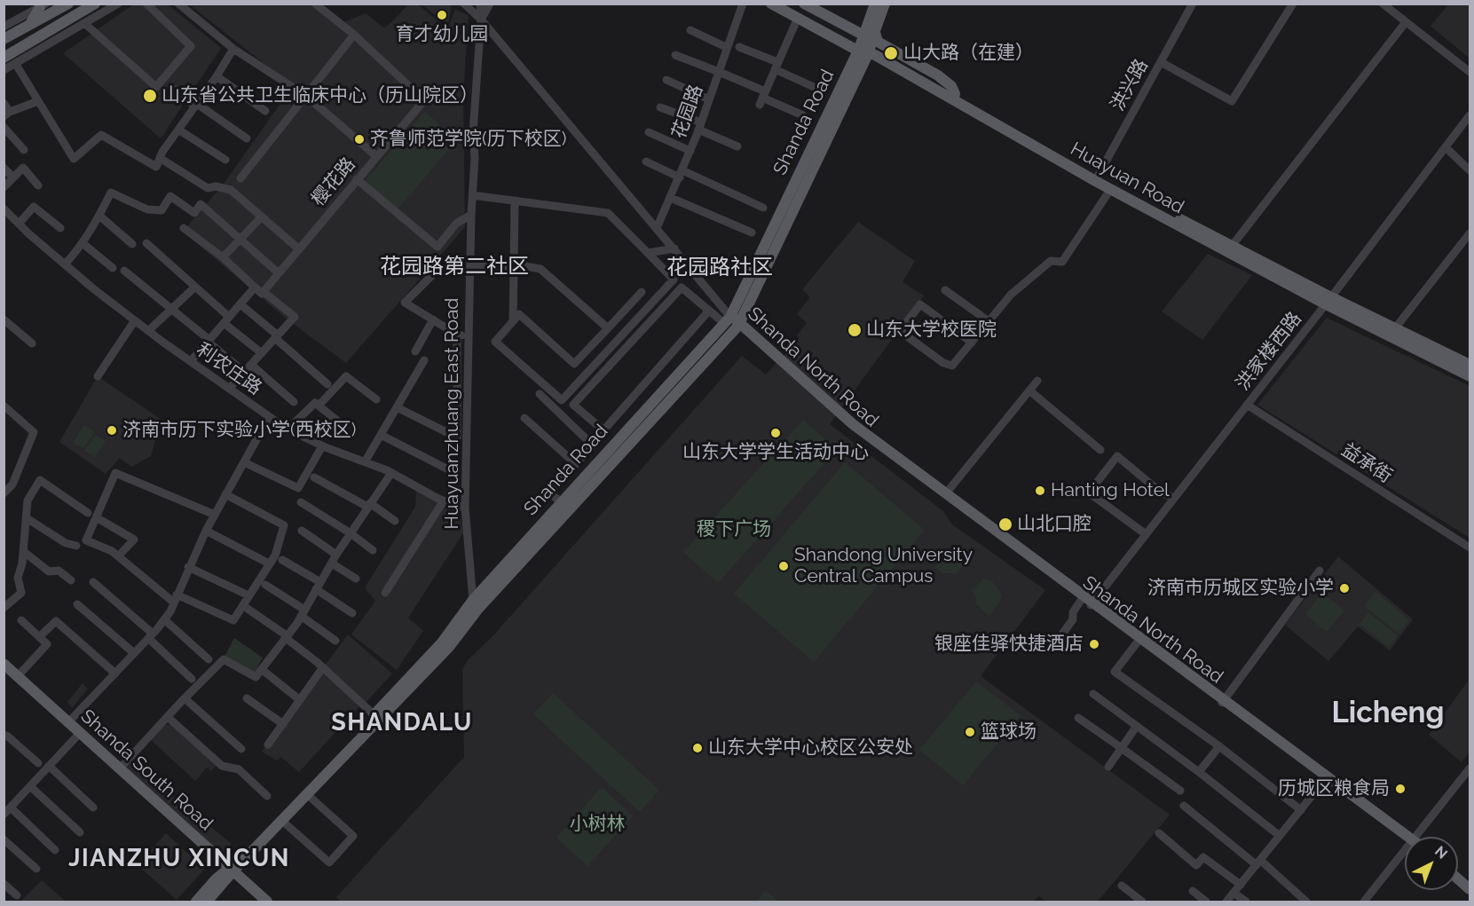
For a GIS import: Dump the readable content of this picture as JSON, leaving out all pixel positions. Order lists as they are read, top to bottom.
{
  "streets": {
    "main road": [
      "Shanda Road",
      "Huayuan Road",
      "Shanda North Road",
      "Shanda South Road"
    ],
    "street": [
      "洪兴路",
      "花园路",
      "樱花路",
      "洪家楼西路",
      "利农庄路",
      "Huayuanzhuang East Road",
      "益承街"
    ]
  },
  "crossings": [
    ["洪兴路", "Huayuan Road"],
    ["Shanda Road", "Huayuan Road"],
    ["Shanda Road", "Shanda North Road"],
    ["Shanda Road", "Huayuanzhuang East Road"],
    ["Shanda Road", "Shanda South Road"],
    ["Huayuan Road", "洪家楼西路"],
    ["洪家楼西路", "Shanda North Road"],
    ["洪家楼西路", "益承街"],
    ["利农庄路", "Huayuanzhuang East Road"]
  ],
  "districts": [
    "花园路第二社区",
    "花园路社区",
    "Licheng",
    "SHANDALU",
    "JIANZHU XINCUN"
  ],
  "parks": ["稷下广场", "小树林"],
  "places": [
    "育才幼儿园",
    "山大路（在建）",
    "山东省公共卫生临床中心（历山院区）",
    "齐鲁师范学院(历下校区)",
    "山东大学校医院",
    "济南市历下实验小学(西校区)",
    "山东大学学生活动中心",
    "Hanting Hotel",
    "山北口腔",
    "Shandong University Central Campus",
    "济南市历城区实验小学",
    "银座佳驿快捷酒店",
    "篮球场",
    "山东大学中心校区公安处",
    "历城区粮食局"
  ],
  "north": "top right"
}
